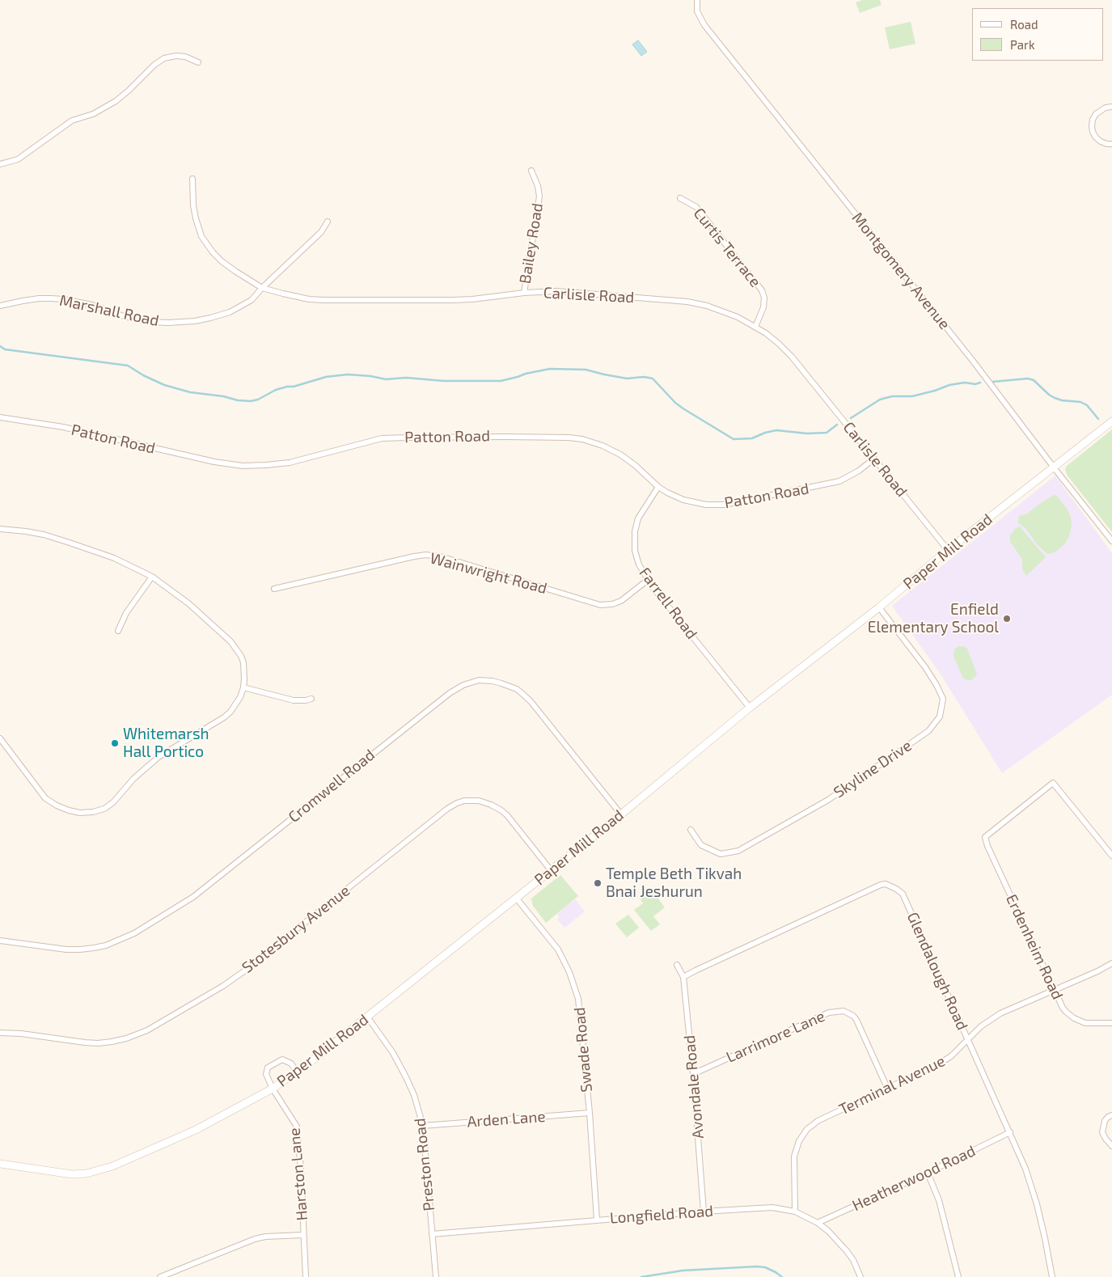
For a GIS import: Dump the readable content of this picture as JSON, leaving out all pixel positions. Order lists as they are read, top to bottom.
{
  "streets": {
    "main road": ["Paper Mill Road"],
    "street": [
      "Bailey Road",
      "Curtis Terrace",
      "Montgomery Avenue",
      "Carlisle Road",
      "Marshall Road",
      "Patton Road",
      "Wainwright Road",
      "Farrell Road",
      "Skyline Drive",
      "Cromwell Road",
      "Stotesbury Avenue",
      "Erdenheim Road",
      "Glendalough Road",
      "Larrimore Lane",
      "Swade Road",
      "Terminal Avenue",
      "Avondale Road",
      "Arden Lane",
      "Preston Road",
      "Harston Lane",
      "Heatherwood Road",
      "Longfield Road"
    ]
  },
  "crossings": [
    ["Bailey Road", "Carlisle Road"],
    ["Curtis Terrace", "Carlisle Road"],
    ["Montgomery Avenue", "Paper Mill Road"],
    ["Carlisle Road", "Marshall Road"],
    ["Carlisle Road", "Patton Road"],
    ["Carlisle Road", "Paper Mill Road"],
    ["Patton Road", "Farrell Road"],
    ["Paper Mill Road", "Farrell Road"],
    ["Paper Mill Road", "Skyline Drive"],
    ["Paper Mill Road", "Cromwell Road"],
    ["Paper Mill Road", "Stotesbury Avenue"],
    ["Paper Mill Road", "Swade Road"],
    ["Paper Mill Road", "Preston Road"],
    ["Paper Mill Road", "Harston Lane"],
    ["Wainwright Road", "Farrell Road"],
    ["Erdenheim Road", "Terminal Avenue"],
    ["Glendalough Road", "Terminal Avenue"],
    ["Glendalough Road", "Avondale Road"],
    ["Glendalough Road", "Heatherwood Road"],
    ["Larrimore Lane", "Terminal Avenue"],
    ["Larrimore Lane", "Avondale Road"],
    ["Swade Road", "Arden Lane"],
    ["Swade Road", "Longfield Road"],
    ["Terminal Avenue", "Longfield Road"],
    ["Avondale Road", "Longfield Road"],
    ["Arden Lane", "Preston Road"],
    ["Preston Road", "Longfield Road"],
    ["Heatherwood Road", "Longfield Road"]
  ],
  "places": ["Enfield Elementary School", "Whitemarsh Hall Portico", "Temple Beth Tikvah Bnai Jeshurun"],
  "legend": ["Road", "Park"]
}
